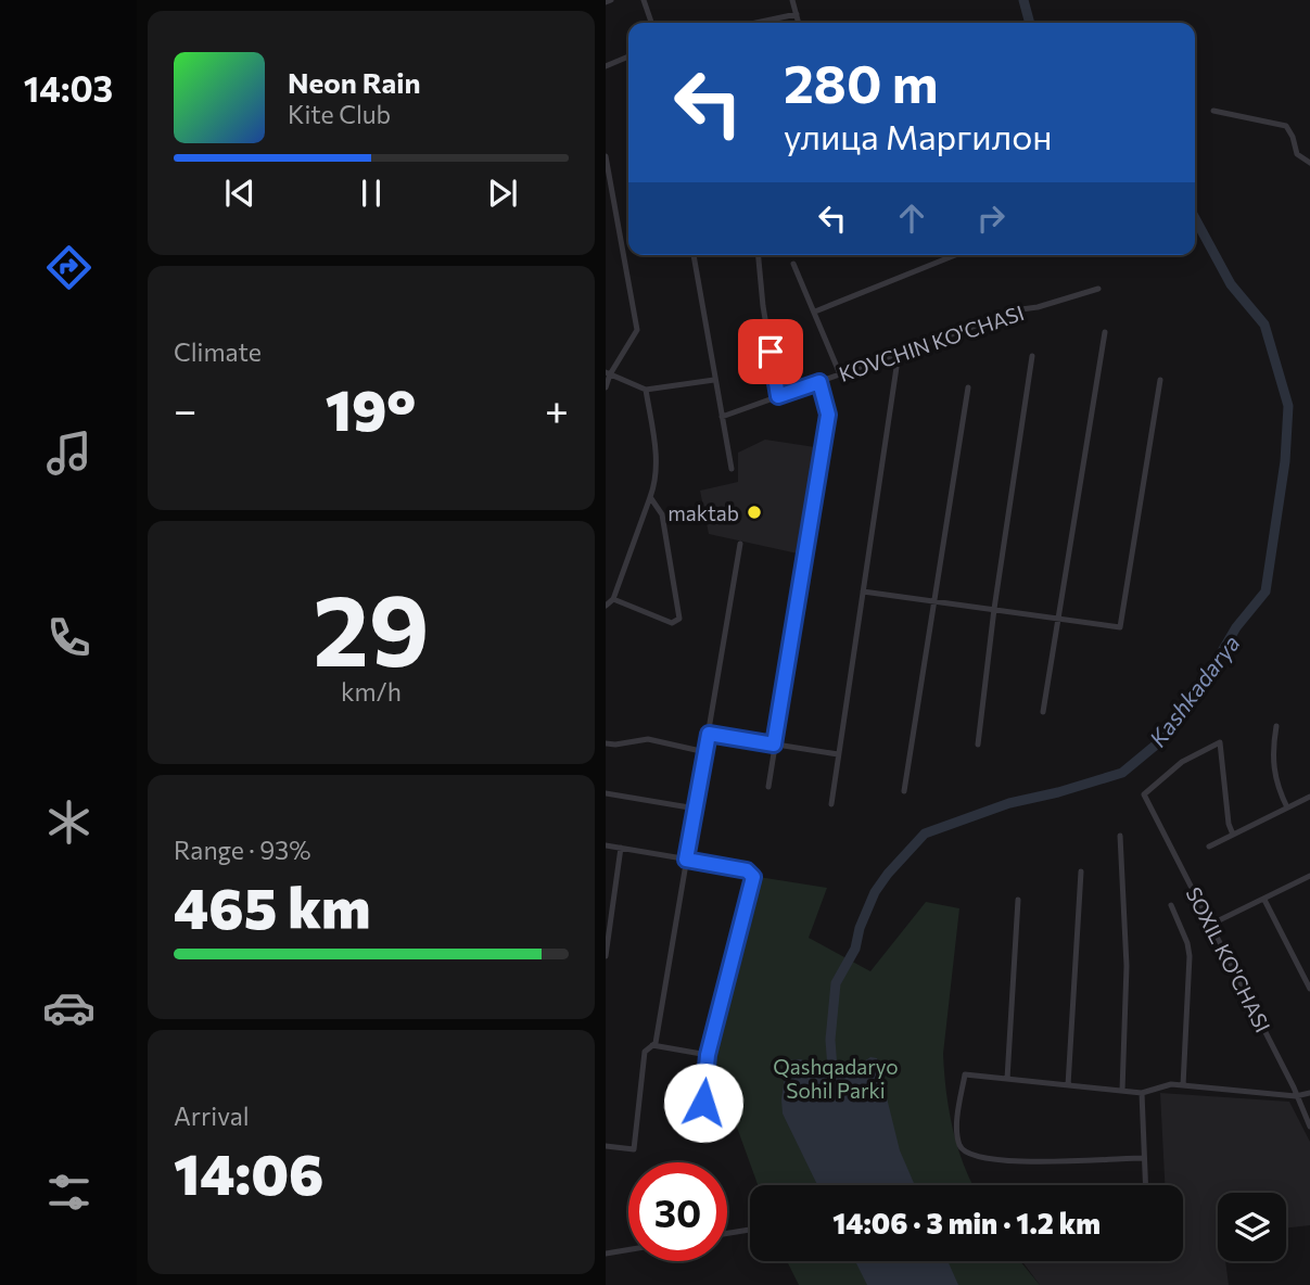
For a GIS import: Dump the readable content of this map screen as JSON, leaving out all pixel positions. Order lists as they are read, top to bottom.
{
  "streets": {
    "street": ["KOVCHIN KO'CHASI", "SOXIL KO'CHASI"]
  },
  "water": ["Kashkadarya"],
  "parks": ["Qashqadaryo Sohil Parki"],
  "places": ["maktab"],
  "page": {
    "tabs": "14:03",
    "turn": ["280 m", "улица Маргилон"],
    "song": ["Neon Rain", "Kite Club"],
    "tile": [
      "Climate",
      ["29", "km/h"],
      ["Range · 93%", "465 km"],
      ["Arrival", "14:06"]
    ],
    "heat": ["−", "19°", "+"],
    "limit": "30",
    "trip": "14:06 · 3 min · 1.2 km"
  }
}
